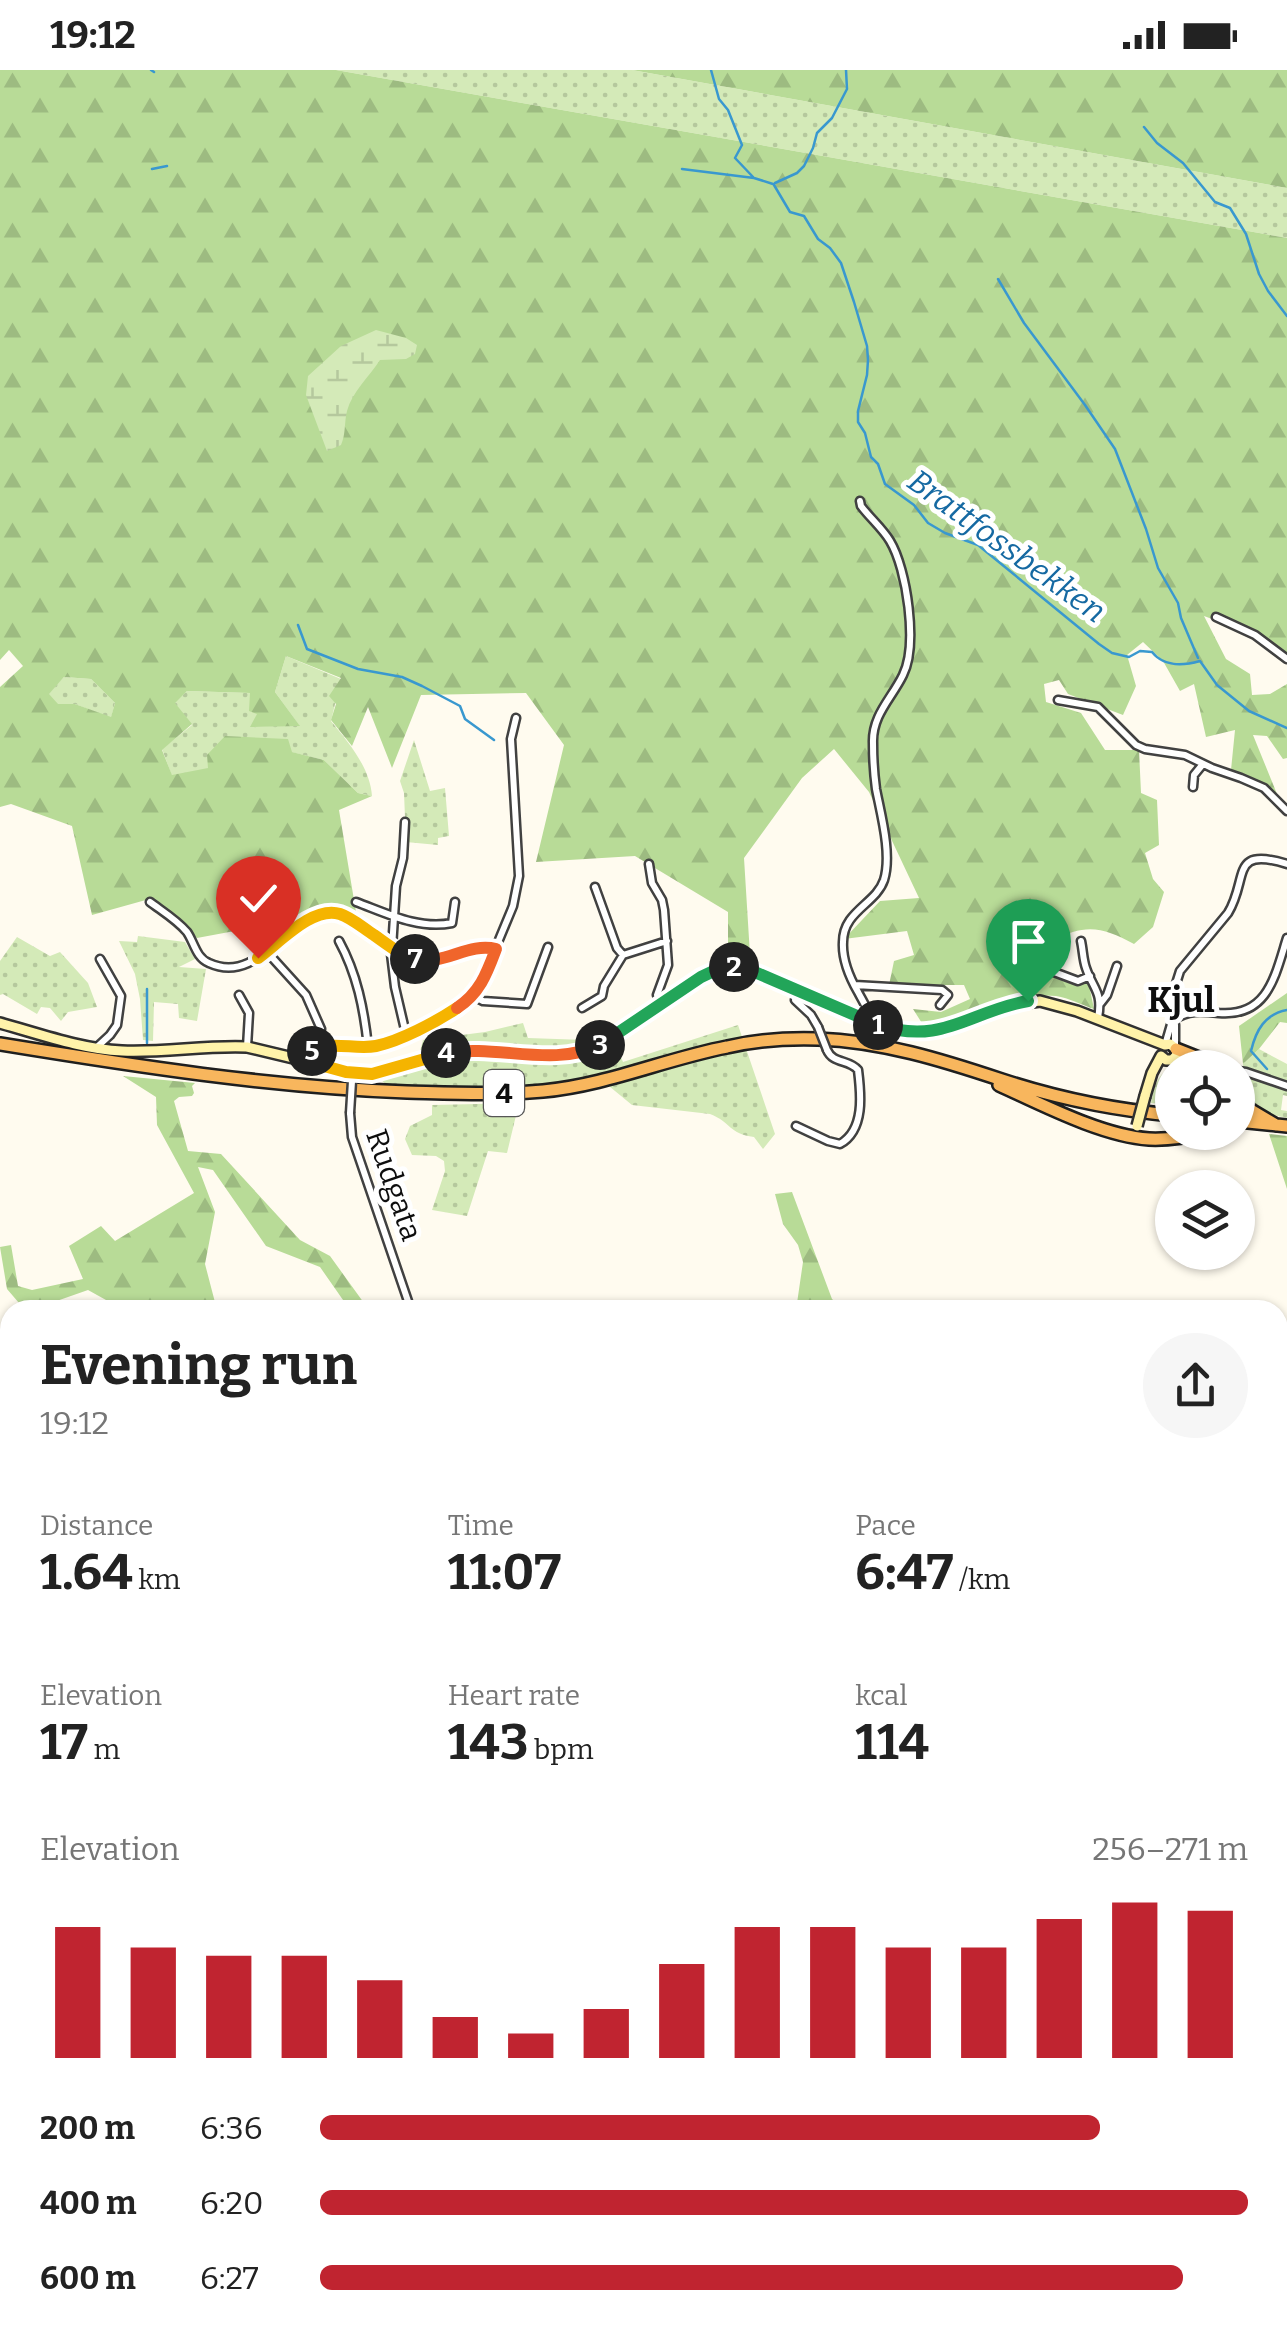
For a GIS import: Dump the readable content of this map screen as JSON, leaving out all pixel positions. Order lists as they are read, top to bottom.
{
  "streets": {
    "highway": ["4"],
    "street": ["Rudgata"]
  },
  "districts": ["Kjul"],
  "water": ["Brattfossbekken"],
  "page": {
    "status": "19:12",
    "pins": [
      "7",
      "2",
      "1",
      "3",
      "5",
      "4"
    ],
    "heading": ["Evening run", "19:12"],
    "stats": [
      ["Distance", "1.64 km"],
      ["Time", "11:07"],
      ["Pace", "6:47 /km"],
      ["Elevation", "17 m"],
      ["Heart rate", "143 bpm"],
      ["kcal", "114"]
    ],
    "chart": ["Elevation", "256–271 m"],
    "list": [
      {
        "name": "200 m",
        "note": "6:36"
      },
      {
        "name": "400 m",
        "note": "6:20"
      },
      {
        "name": "600 m",
        "note": "6:27"
      }
    ]
  }
}
